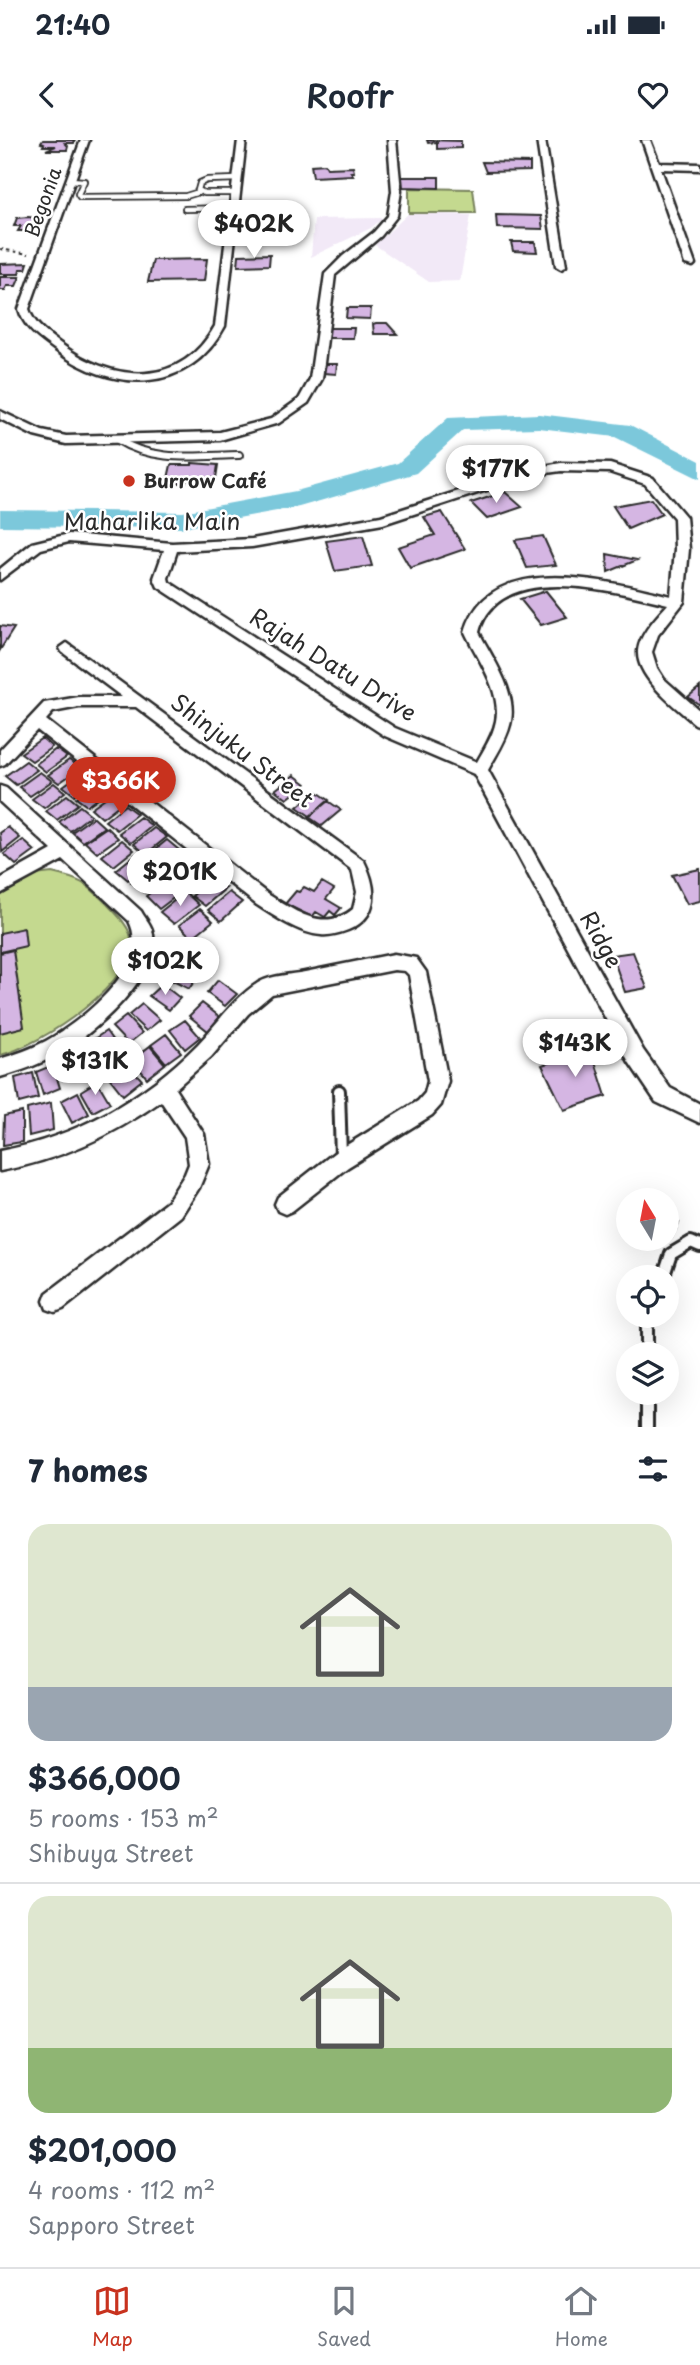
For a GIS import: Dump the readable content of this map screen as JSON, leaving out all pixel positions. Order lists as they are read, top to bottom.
{
  "streets": {
    "street": [
      "Begonia",
      "Maharlika Main",
      "Rajah Datu Drive",
      "Shinjuku Street",
      "Ridge"
    ]
  },
  "crossings": [
    ["Maharlika Main", "Rajah Datu Drive"],
    ["Rajah Datu Drive", "Ridge"]
  ],
  "places": ["Burrow Café"],
  "north": "top",
  "page": {
    "status": "21:40",
    "header": "Roofr",
    "price": [
      "$402K",
      "$177K",
      "$366K",
      "$201K",
      "$102K",
      "$143K",
      "$131K"
    ],
    "heading": "7 homes",
    "list": [
      {
        "name": "$366,000",
        "note": "5 rooms · 153 m² · Shibuya Street"
      },
      {
        "name": "$201,000",
        "note": "4 rooms · 112 m² · Sapporo Street"
      }
    ],
    "tabs": ["Map", "Saved", "Home"]
  }
}
